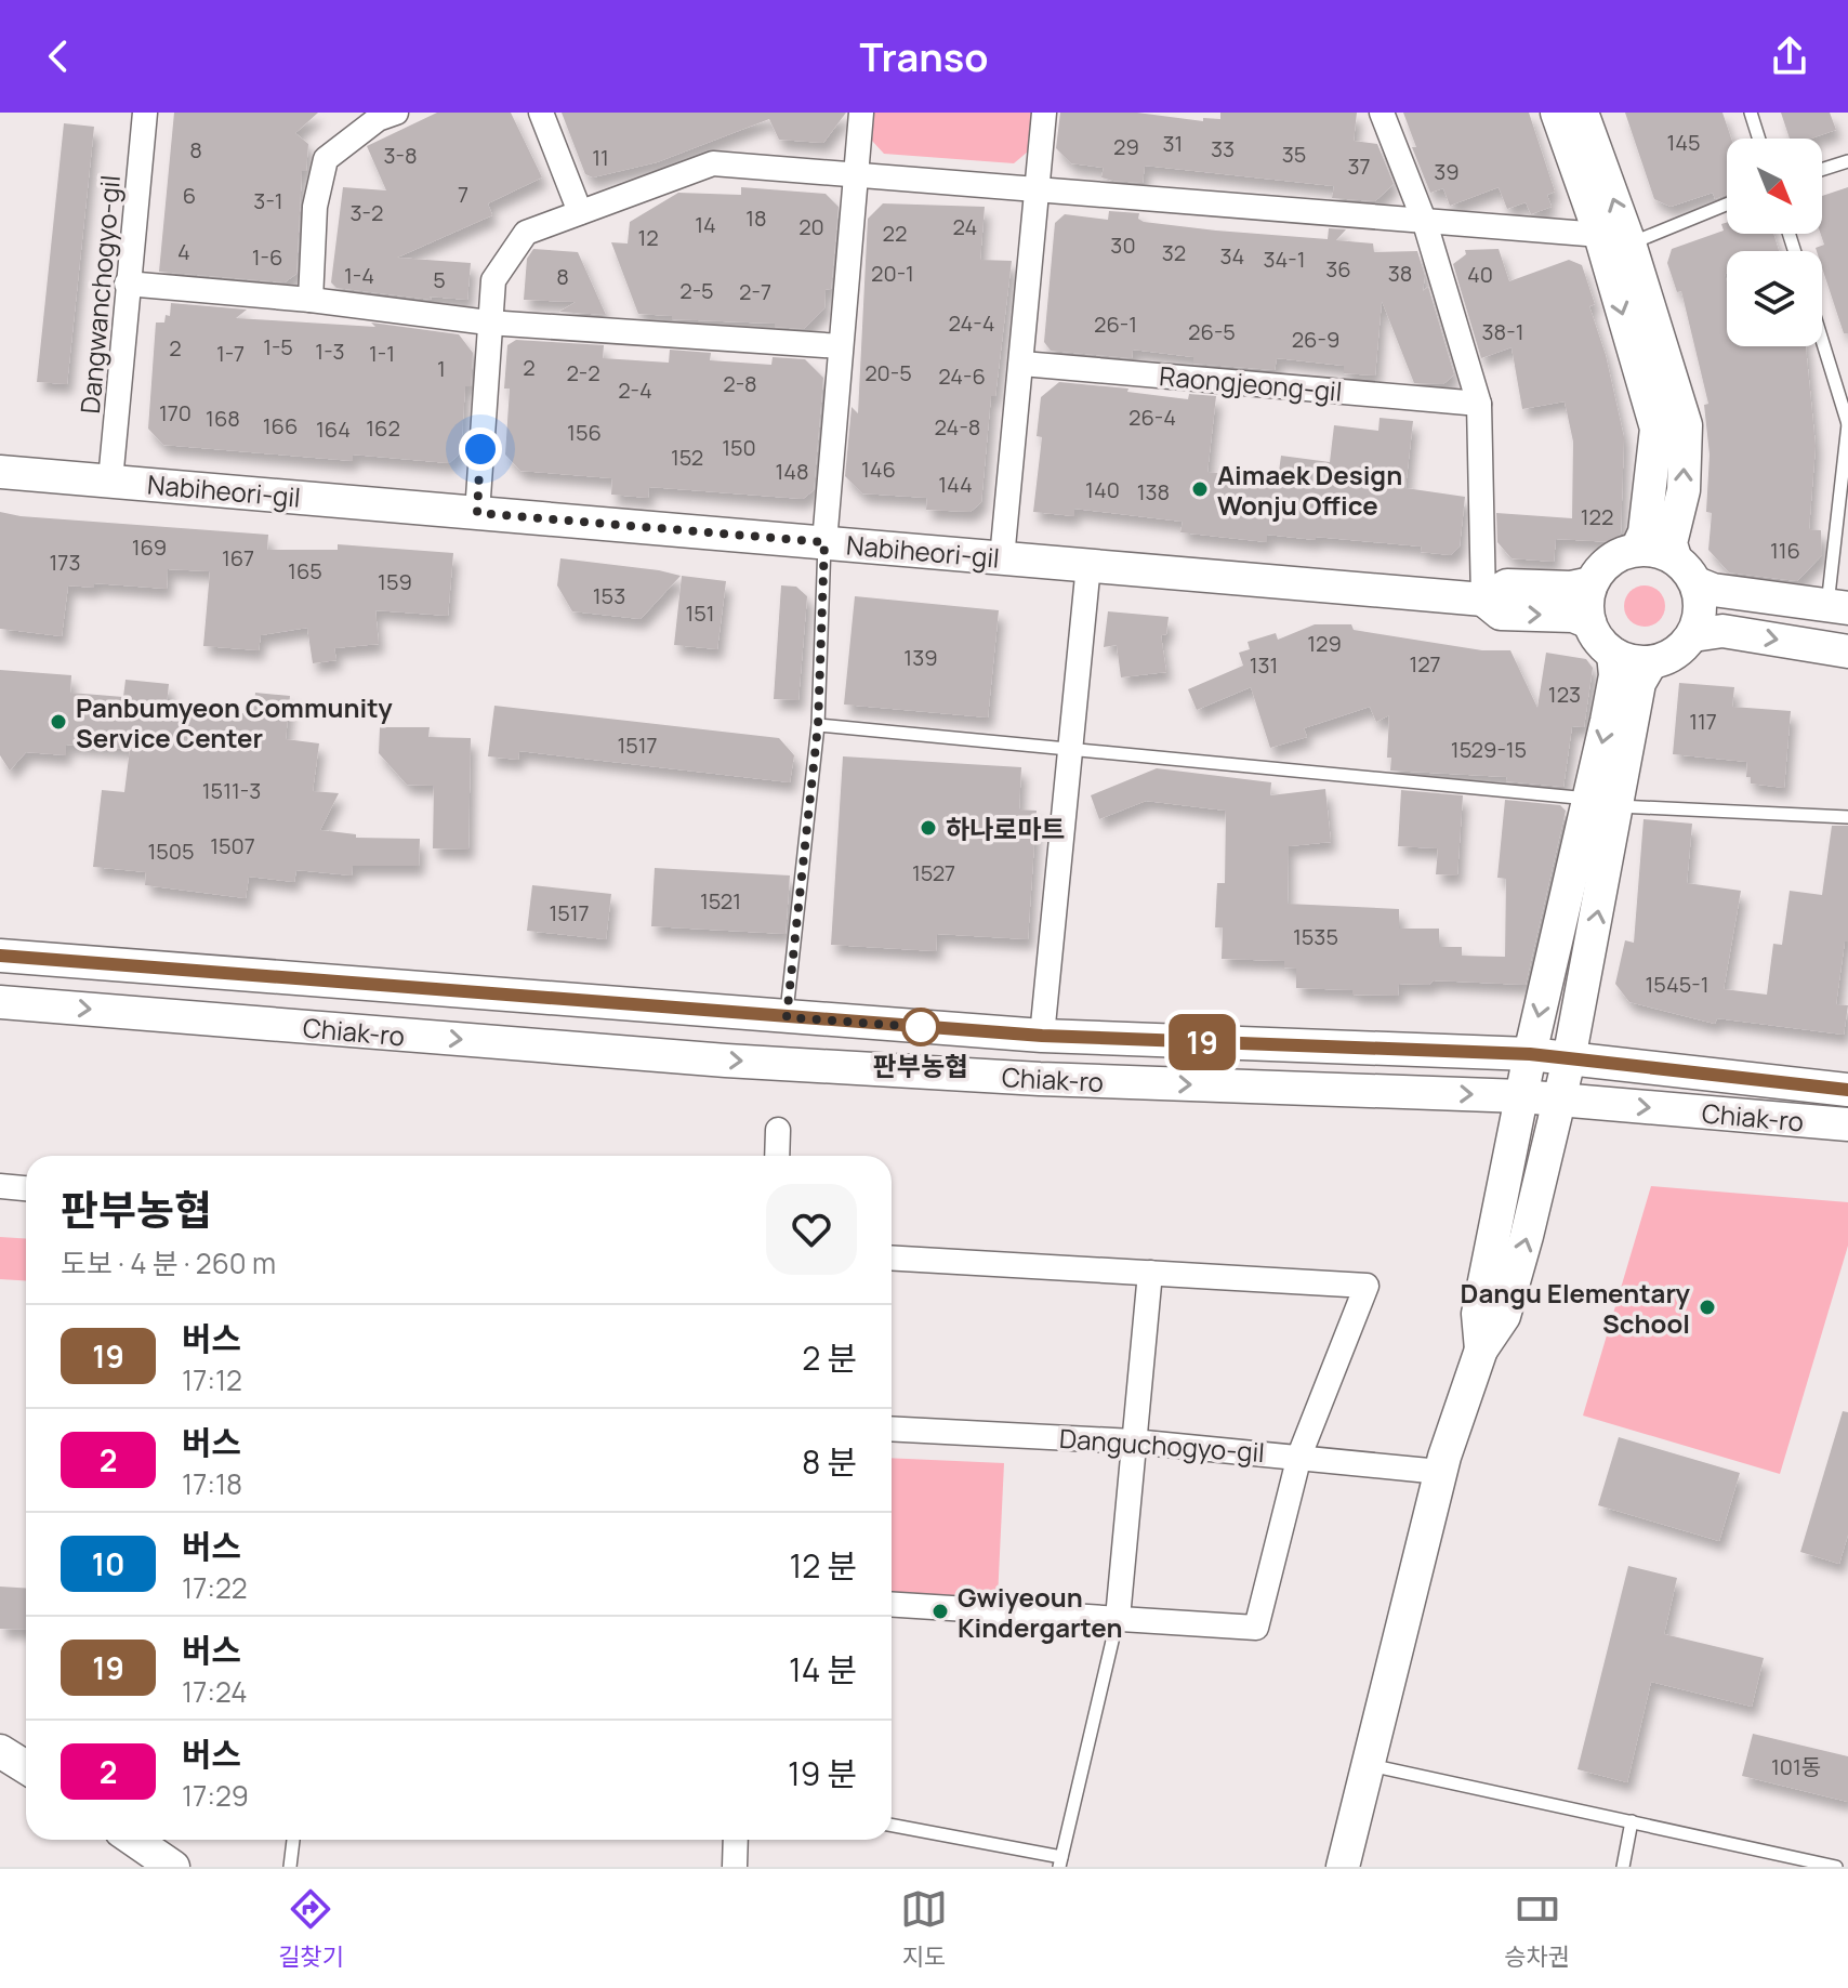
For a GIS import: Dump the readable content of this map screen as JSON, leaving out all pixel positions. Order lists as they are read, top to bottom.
{
  "streets": {
    "street": [
      "Dangwanchogyo-gil",
      "Raongjeong-gil",
      "Nabiheori-gil",
      "Chiak-ro",
      "Danguchogyo-gil"
    ]
  },
  "crossings": [
    ["Dangwanchogyo-gil", "Nabiheori-gil"],
    ["Nabiheori-gil", "Chiak-ro"]
  ],
  "places": [
    "Aimaek Design Wonju Office",
    "Panbumyeon Community Service Center",
    "하나로마트",
    "판부농협",
    "Dangu Elementary School",
    "Gwiyeoun Kindergarten"
  ],
  "lines": ["bus line 19"],
  "house_numbers": [
    "145",
    "31",
    "29",
    "33",
    "8",
    "35",
    "3-8",
    "11",
    "37",
    "39",
    "7",
    "6",
    "3-1",
    "3-2",
    "18",
    "14",
    "20",
    "24",
    "22",
    "12",
    "30",
    "4",
    "32",
    "34",
    "1-6",
    "34-1",
    "36",
    "20-1",
    "38",
    "40",
    "1-4",
    "8",
    "5",
    "2-5",
    "2-7",
    "24-4",
    "26-1",
    "26-5",
    "38-1",
    "26-9",
    "1-5",
    "2",
    "1-3",
    "1-7",
    "1-1",
    "2",
    "1",
    "2-2",
    "20-5",
    "24-6",
    "2-8",
    "2-4",
    "170",
    "26-4",
    "168",
    "166",
    "24-8",
    "162",
    "164",
    "156",
    "150",
    "152",
    "146",
    "148",
    "144",
    "140",
    "138",
    "122",
    "169",
    "116",
    "167",
    "173",
    "165",
    "159",
    "153",
    "151",
    "129",
    "139",
    "127",
    "131",
    "123",
    "117",
    "1517",
    "1529-15",
    "1511-3",
    "1507",
    "1505",
    "1527",
    "1521",
    "1517",
    "1535",
    "1545-1",
    "101동"
  ],
  "north": "bottom right",
  "page": {
    "header": "Transo",
    "on_map": "19",
    "heading": ["판부농협", "도보 · 4 분 · 260 m"],
    "list": [
      {
        "mark": "19",
        "name": "버스",
        "note": "17:12",
        "value": "2 분"
      },
      {
        "mark": "2",
        "name": "버스",
        "note": "17:18",
        "value": "8 분"
      },
      {
        "mark": "10",
        "name": "버스",
        "note": "17:22",
        "value": "12 분"
      },
      {
        "mark": "19",
        "name": "버스",
        "note": "17:24",
        "value": "14 분"
      },
      {
        "mark": "2",
        "name": "버스",
        "note": "17:29",
        "value": "19 분"
      }
    ],
    "tabs": ["길찾기", "지도", "승차권"]
  }
}
